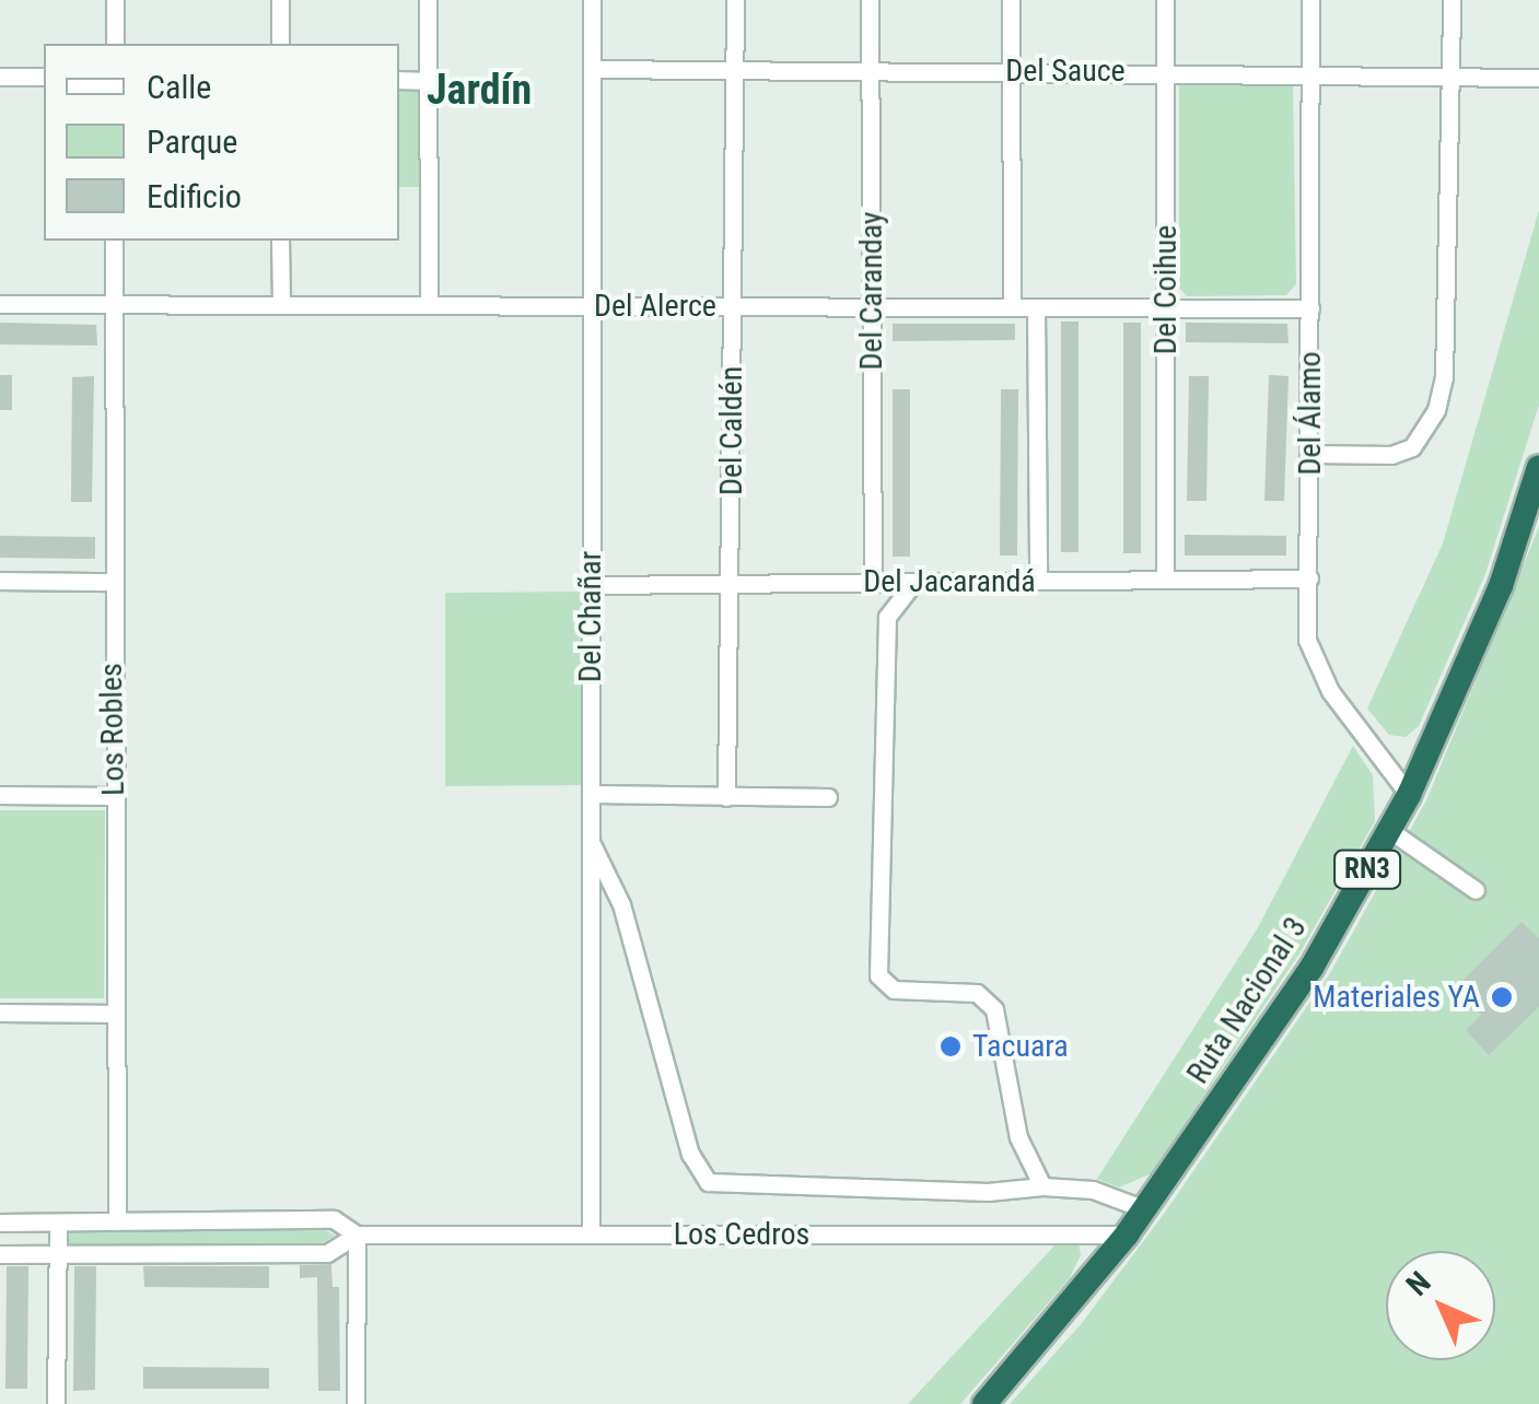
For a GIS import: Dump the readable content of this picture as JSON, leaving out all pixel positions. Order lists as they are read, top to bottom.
{
  "streets": {
    "highway": ["RN3", "Ruta Nacional 3"],
    "street": [
      "Del Sauce",
      "Del Coihue",
      "Del Caranday",
      "Del Alerce",
      "Del Álamo",
      "Del Caldén",
      "Del Jacarandá",
      "Del Chañar",
      "Los Robles",
      "Los Cedros"
    ]
  },
  "crossings": [
    ["Del Sauce", "Del Coihue"],
    ["Del Sauce", "Del Caranday"],
    ["Del Sauce", "Del Álamo"],
    ["Del Sauce", "Del Caldén"],
    ["Del Sauce", "Del Chañar"],
    ["Del Coihue", "Del Alerce"],
    ["Del Coihue", "Del Jacarandá"],
    ["Del Caranday", "Del Alerce"],
    ["Del Caranday", "Del Jacarandá"],
    ["Del Alerce", "Del Álamo"],
    ["Del Alerce", "Del Caldén"],
    ["Del Alerce", "Del Chañar"],
    ["Del Alerce", "Los Robles"],
    ["Del Álamo", "Del Jacarandá"],
    ["Del Álamo", "Ruta Nacional 3"],
    ["Del Caldén", "Del Jacarandá"],
    ["Del Jacarandá", "Del Chañar"],
    ["Del Chañar", "Los Cedros"],
    ["Los Robles", "Los Cedros"],
    ["Ruta Nacional 3", "Los Cedros"]
  ],
  "districts": ["Jardín"],
  "places": ["Materiales YA", "Tacuara"],
  "legend": ["Calle", "Parque", "Edificio"],
  "north": "top left"
}
